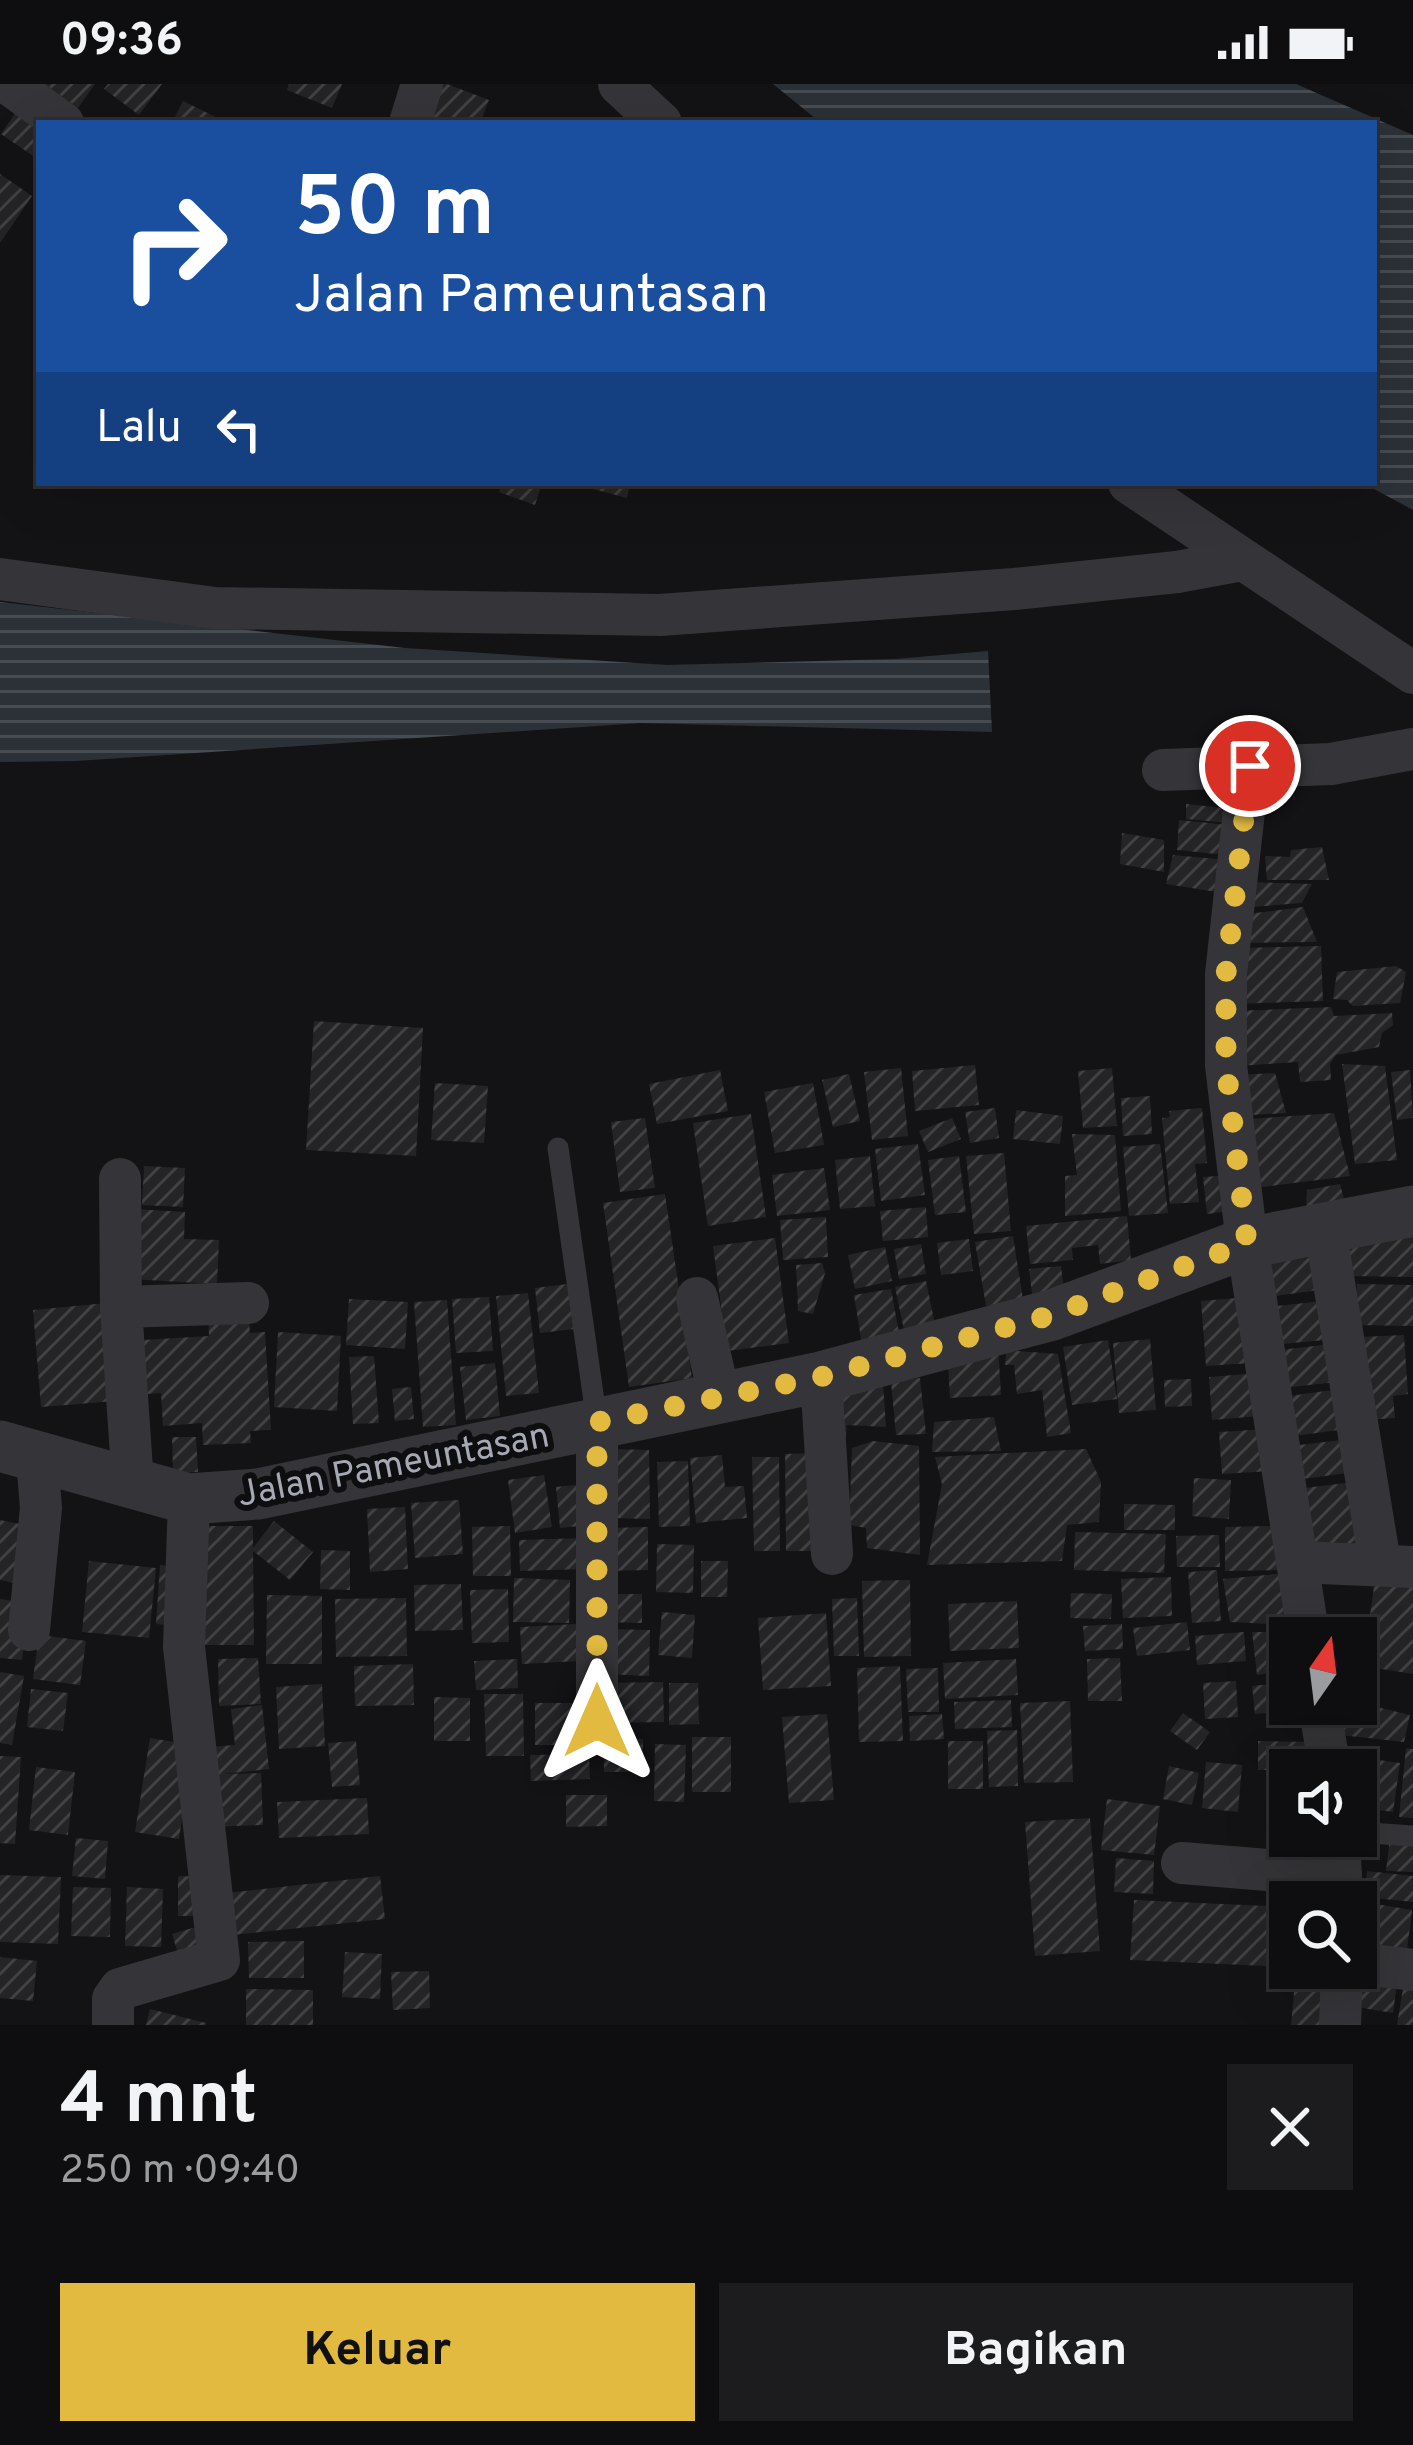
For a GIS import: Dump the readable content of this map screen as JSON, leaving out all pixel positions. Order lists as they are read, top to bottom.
{
  "streets": {
    "street": ["Jalan Pameuntasan"]
  },
  "north": "top",
  "page": {
    "status": "09:36",
    "turn": ["50 m", "Jalan Pameuntasan"],
    "then": "Lalu",
    "heading": ["4 mnt", "250 m · 09:40"],
    "buttons": ["Keluar", "Bagikan"]
  }
}
